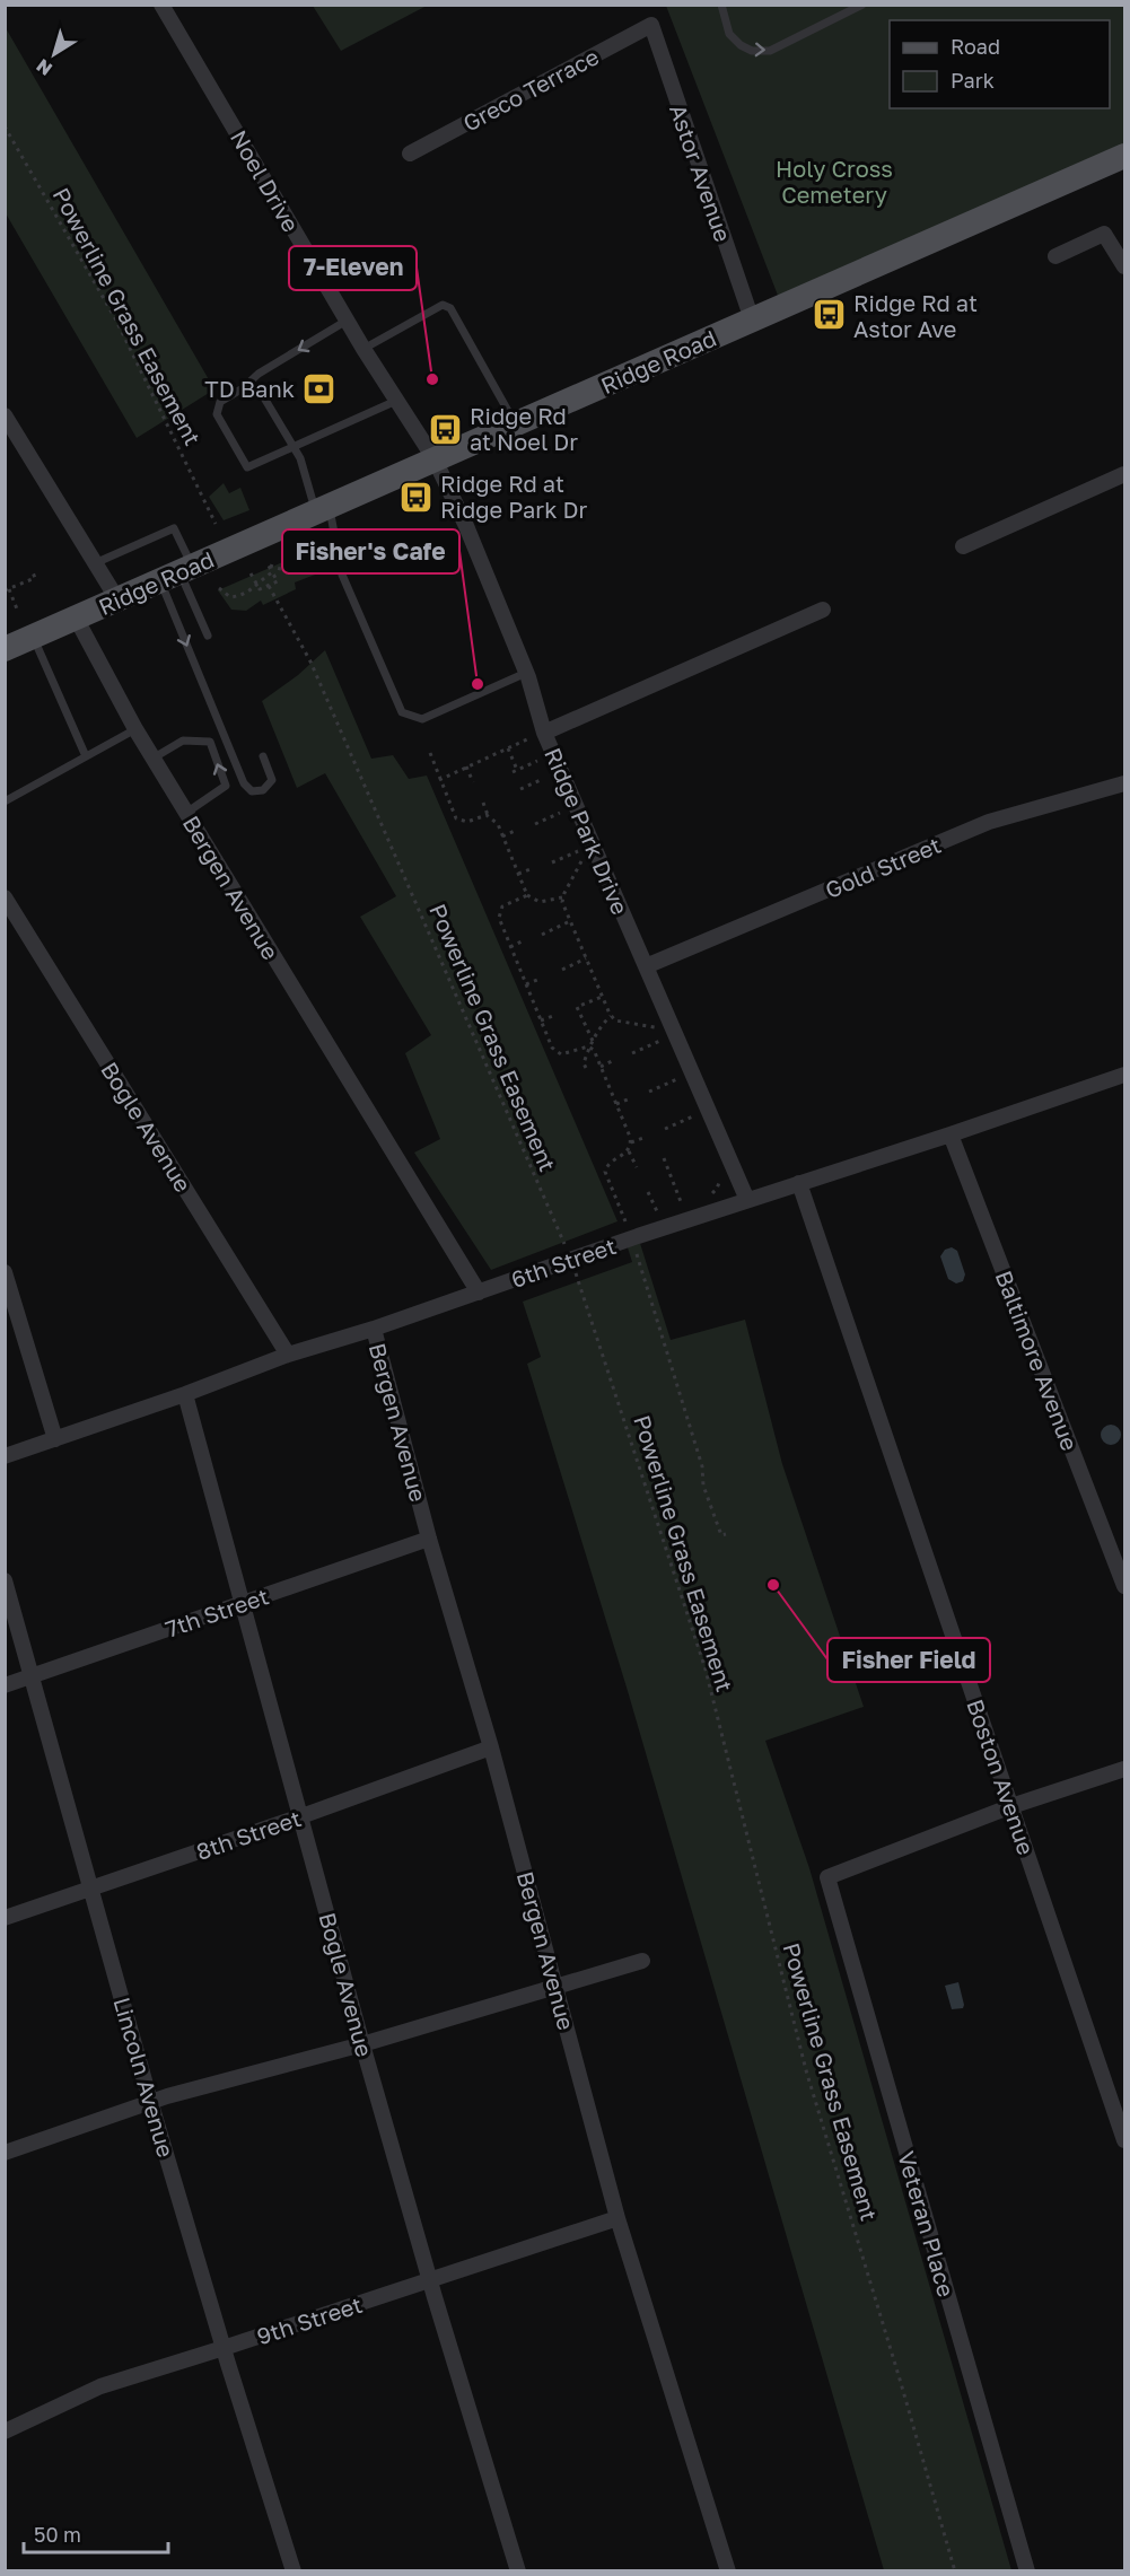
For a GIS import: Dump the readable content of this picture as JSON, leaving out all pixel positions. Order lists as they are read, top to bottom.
{
  "streets": {
    "main road": ["Ridge Road"],
    "street": [
      "Greco Terrace",
      "Astor Avenue",
      "Noel Drive",
      "Ridge Park Drive",
      "Gold Street",
      "Bergen Avenue",
      "Bogle Avenue",
      "6th Street",
      "Baltimore Avenue",
      "7th Street",
      "Boston Avenue",
      "8th Street",
      "Lincoln Avenue",
      "Veteran Place",
      "9th Street"
    ],
    "path": ["Powerline Grass Easement"]
  },
  "crossings": [
    ["Greco Terrace", "Astor Avenue"],
    ["Astor Avenue", "Ridge Road"],
    ["Noel Drive", "Ridge Road"],
    ["Noel Drive", "Ridge Park Drive"],
    ["Powerline Grass Easement", "6th Street"],
    ["Ridge Road", "Ridge Park Drive"],
    ["Ridge Road", "Bergen Avenue"],
    ["Ridge Park Drive", "Gold Street"],
    ["Ridge Park Drive", "6th Street"],
    ["Bergen Avenue", "6th Street"],
    ["Bergen Avenue", "7th Street"],
    ["Bergen Avenue", "8th Street"],
    ["Bergen Avenue", "9th Street"],
    ["Bogle Avenue", "6th Street"],
    ["Bogle Avenue", "7th Street"],
    ["Bogle Avenue", "8th Street"],
    ["Bogle Avenue", "9th Street"],
    ["6th Street", "Baltimore Avenue"],
    ["6th Street", "Boston Avenue"],
    ["7th Street", "Lincoln Avenue"],
    ["Boston Avenue", "Veteran Place"],
    ["8th Street", "Lincoln Avenue"],
    ["Lincoln Avenue", "9th Street"]
  ],
  "parks": ["Holy Cross Cemetery"],
  "places": {
    "bus stop": ["Ridge Rd at Astor Ave", "Ridge Rd at Noel Dr", "Ridge Rd at Ridge Park Dr"],
    "other": ["7-Eleven", "Fisher's Cafe", "Fisher Field"],
    "bank": ["TD Bank"]
  },
  "legend": ["Road", "Park"],
  "scale_bar": "50 m",
  "north": "bottom left"
}
